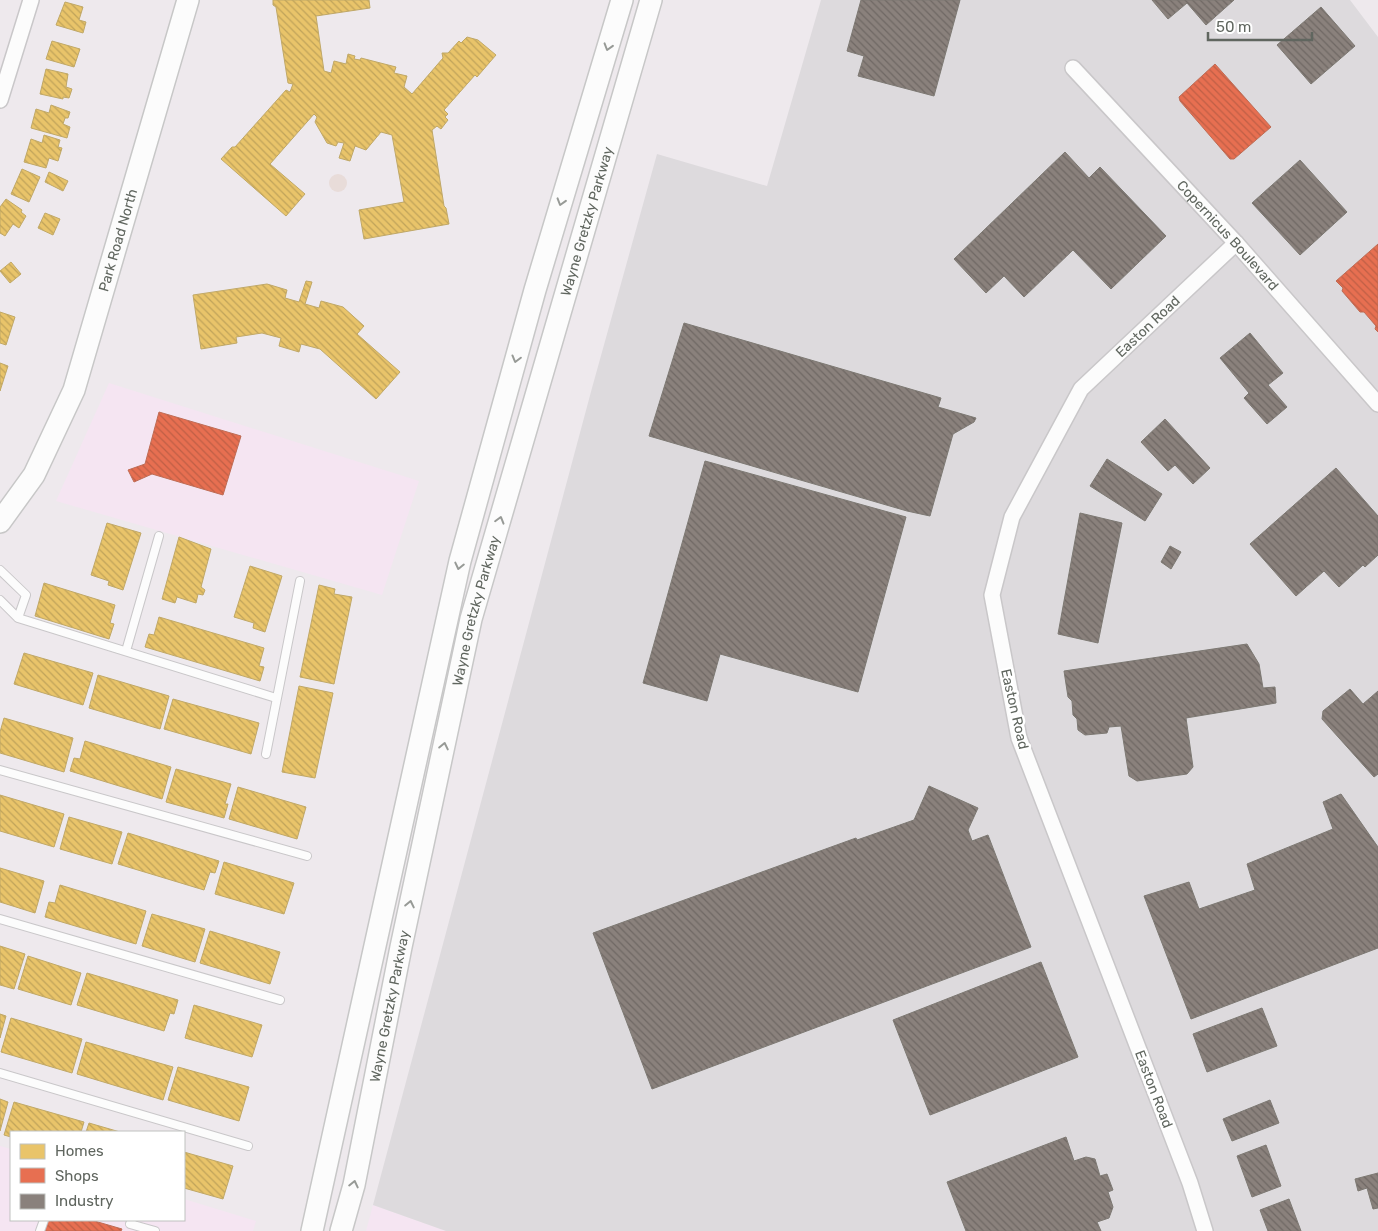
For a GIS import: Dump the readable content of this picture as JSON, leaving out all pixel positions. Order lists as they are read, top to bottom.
{
  "streets": {
    "main road": ["Wayne Gretzky Parkway", "Park Road North"],
    "street": ["Copernicus Boulevard", "Easton Road"]
  },
  "crossings": [
    ["Copernicus Boulevard", "Easton Road"]
  ],
  "legend": ["Homes", "Shops", "Industry"],
  "scale_bar": "50 m"
}
